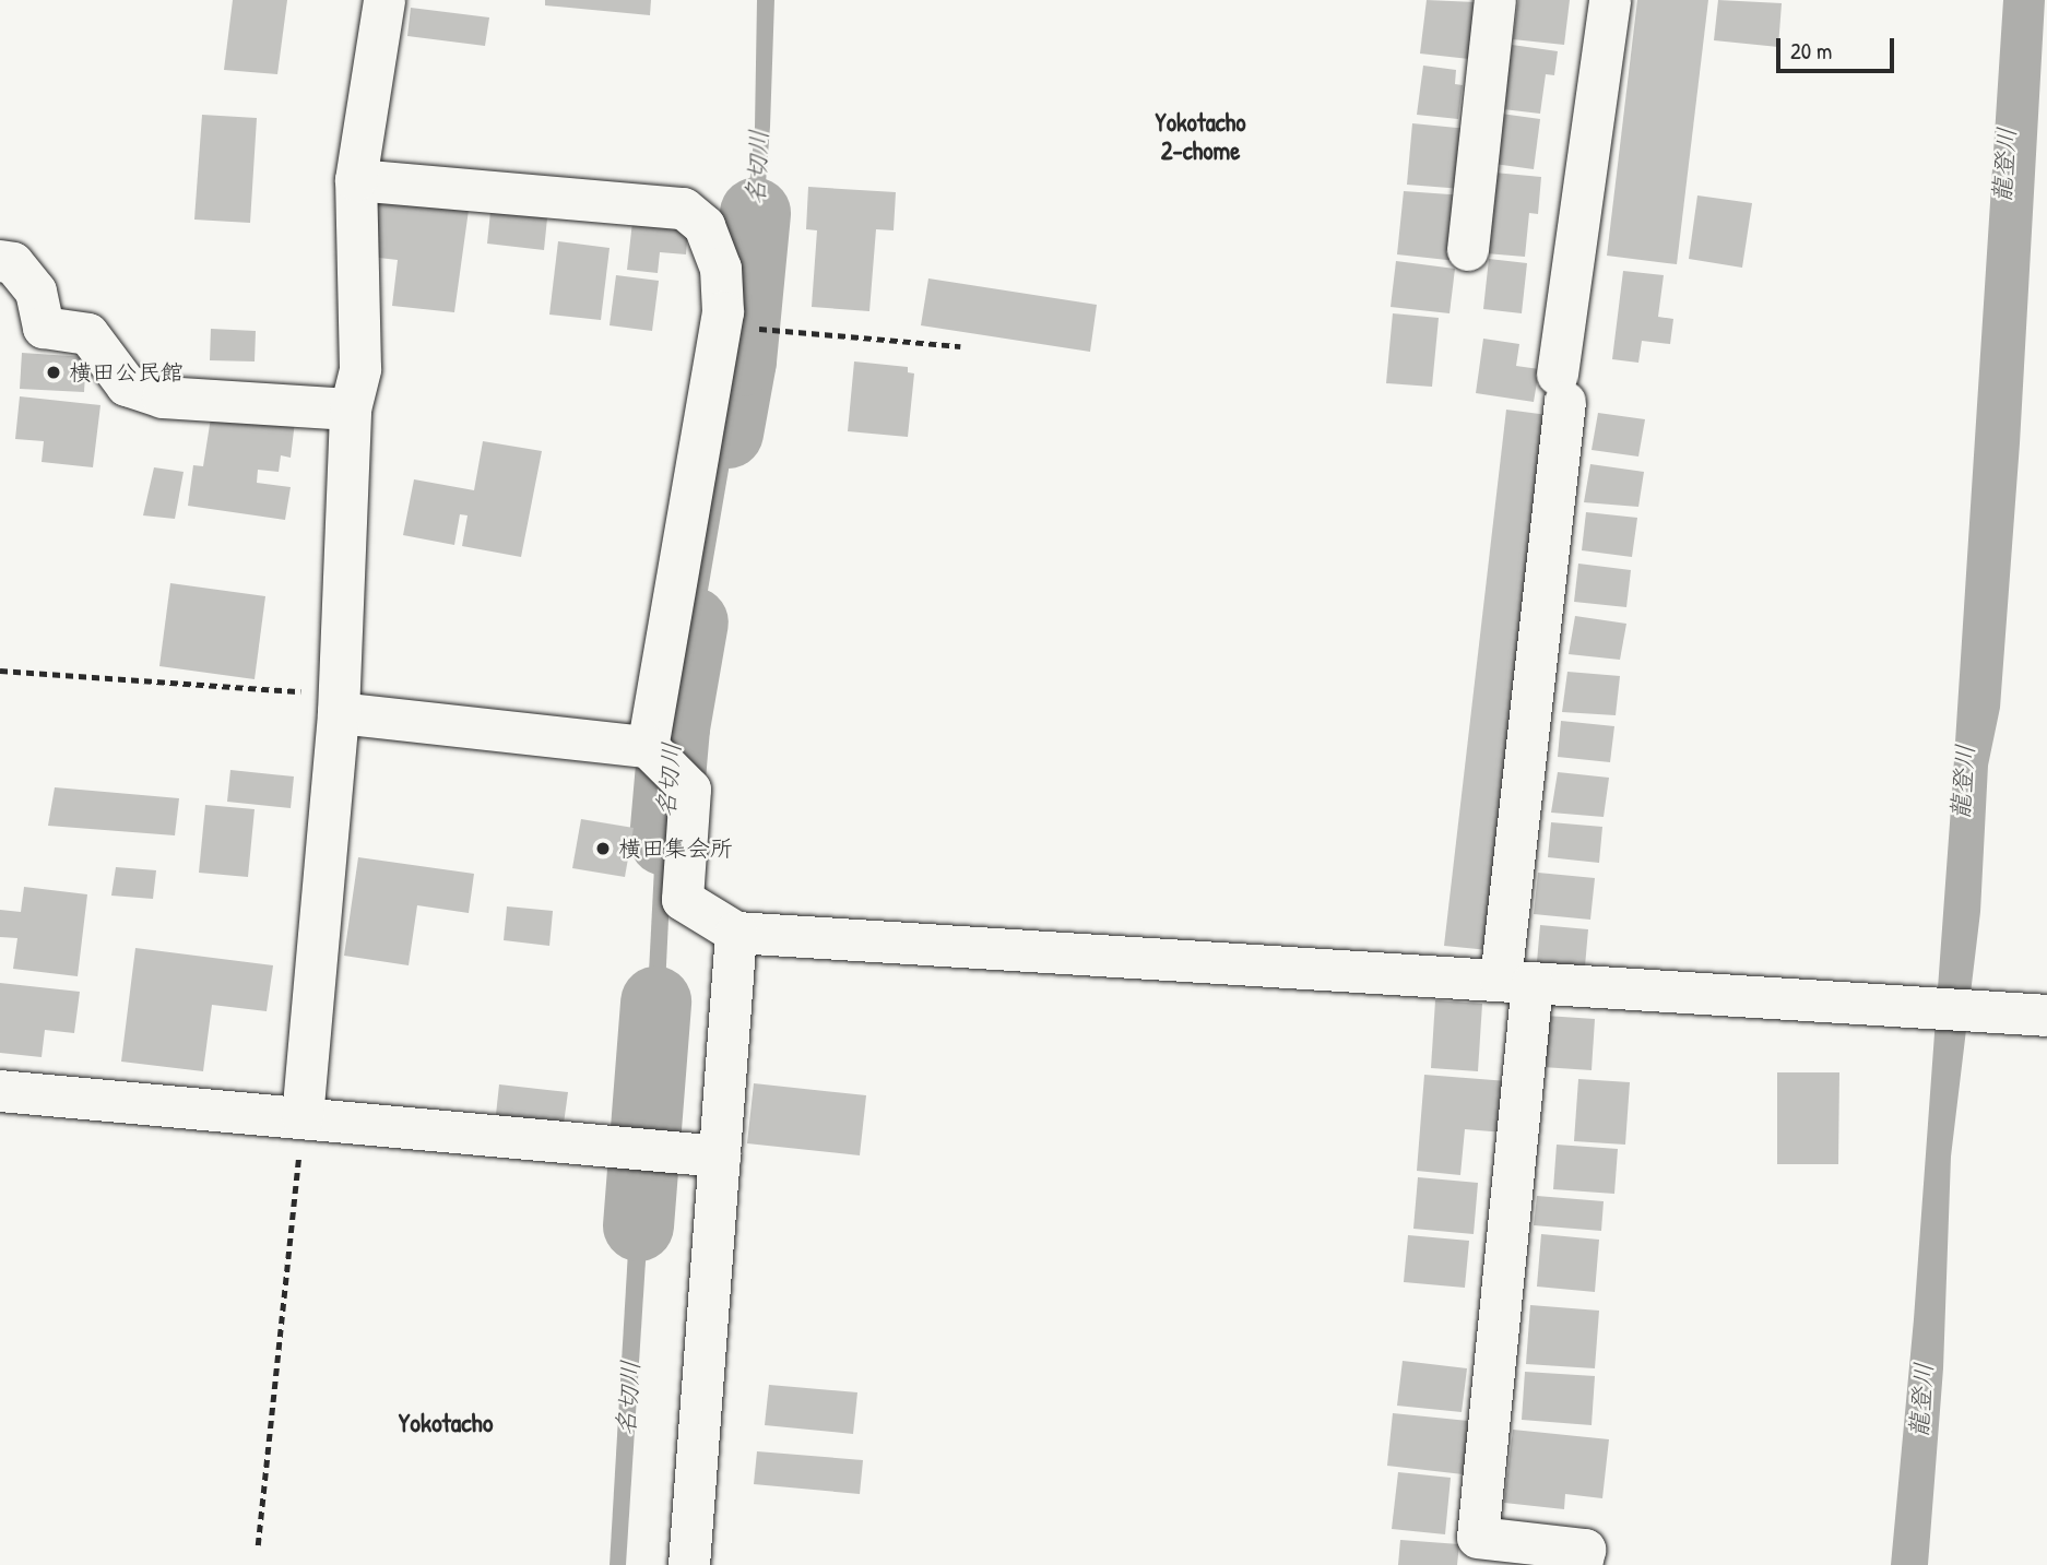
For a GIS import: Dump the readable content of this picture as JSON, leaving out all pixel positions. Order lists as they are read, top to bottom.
{
  "districts": ["Yokotacho 2-chome", "Yokotacho"],
  "water": ["龍登川", "名切川"],
  "places": ["横田公民館", "横田集会所"],
  "scale_bar": "20 m"
}
